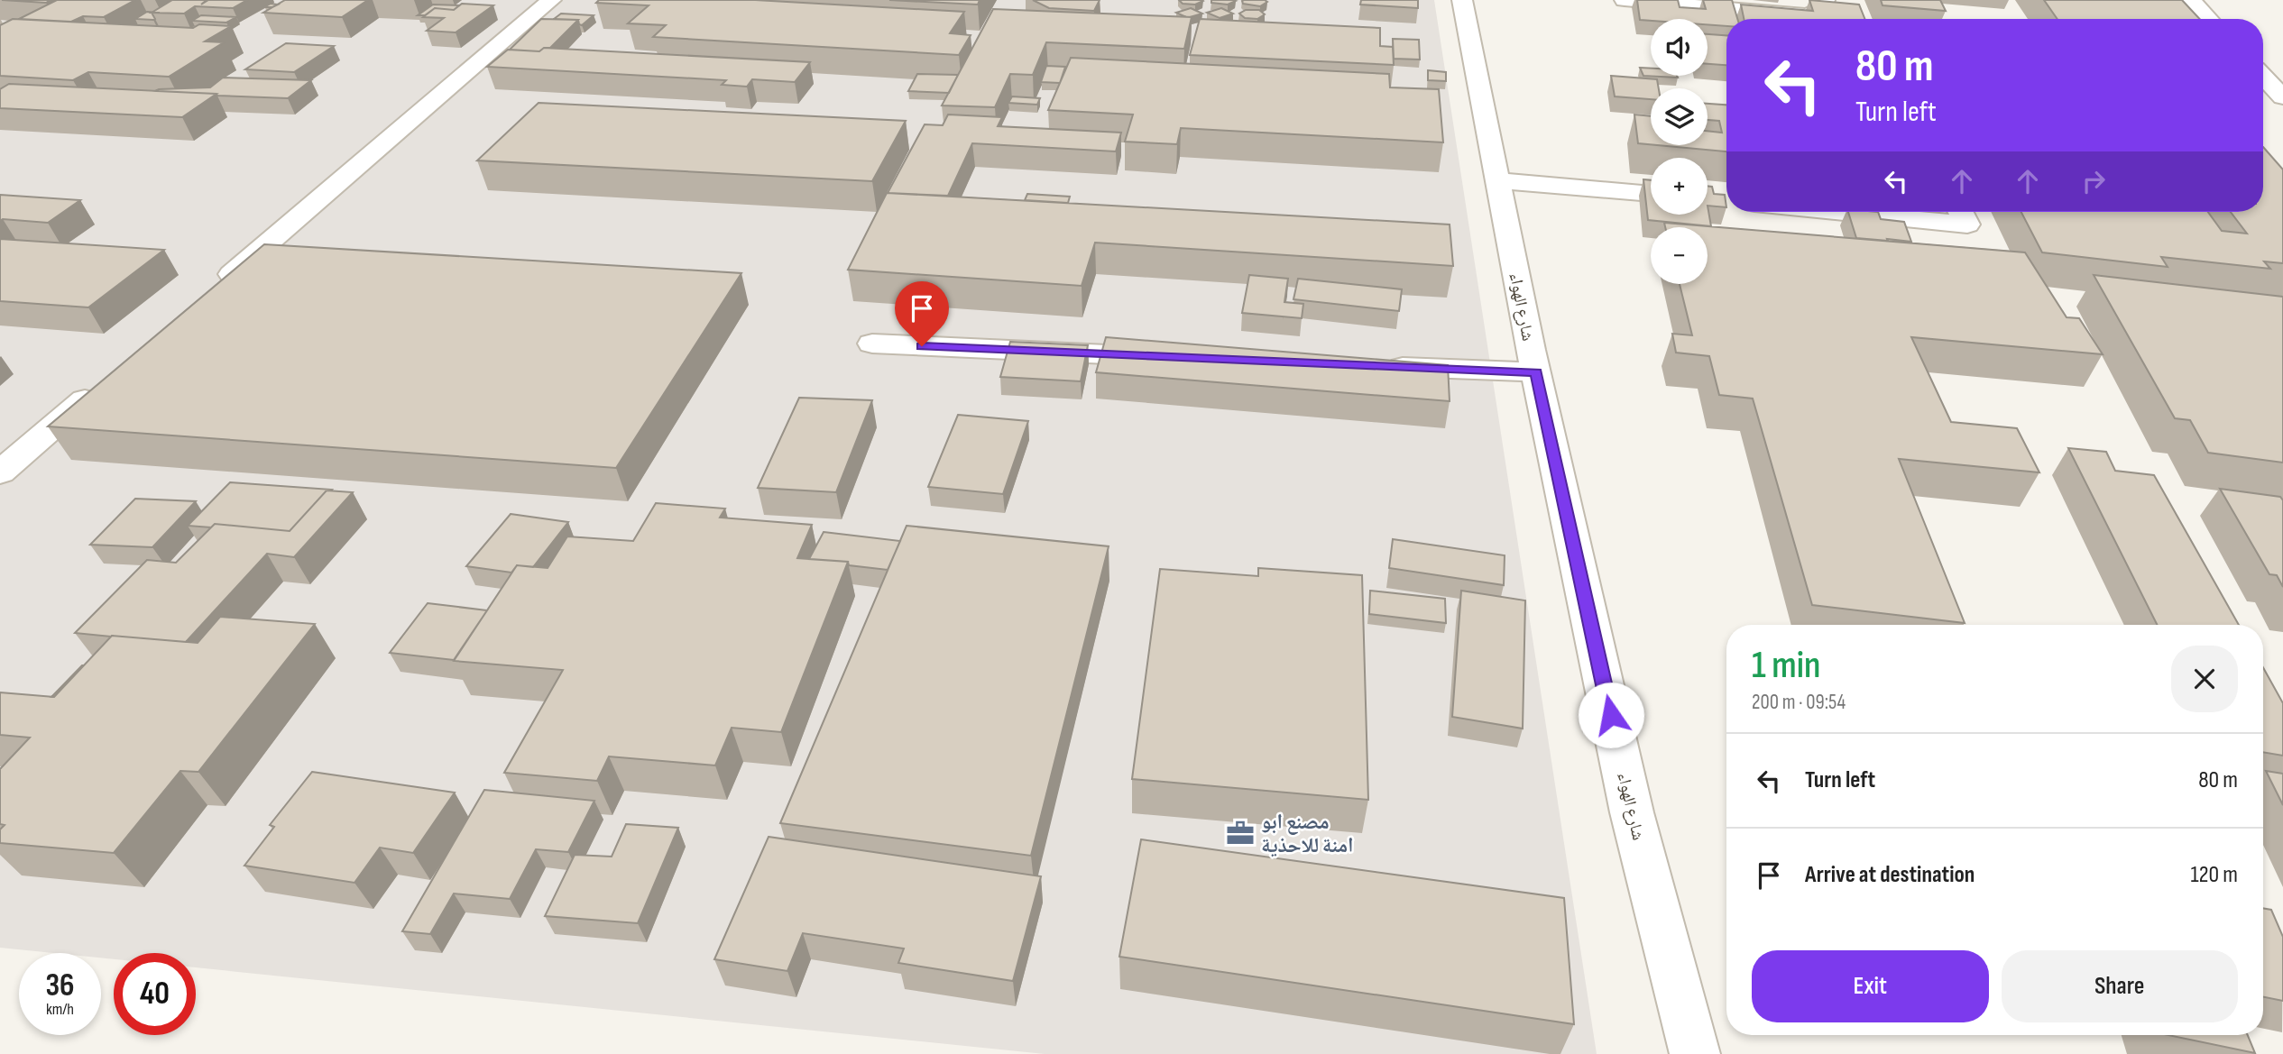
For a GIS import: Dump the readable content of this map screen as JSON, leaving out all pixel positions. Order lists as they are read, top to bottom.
{
  "streets": {
    "street": ["شارع الهواء"]
  },
  "places": {
    "office": ["مصنع ابو امنة للاحذية"]
  },
  "page": {
    "map_buttons": ["+", "−"],
    "turn": ["80 m", "Turn left"],
    "heading": ["1 min", "200 m · 09:54"],
    "list": [
      {
        "name": "Turn left",
        "value": "80 m"
      },
      {
        "name": "Arrive at destination",
        "value": "120 m"
      }
    ],
    "buttons": ["Exit", "Share"],
    "speed": "36 km/h",
    "limit": "40"
  }
}
